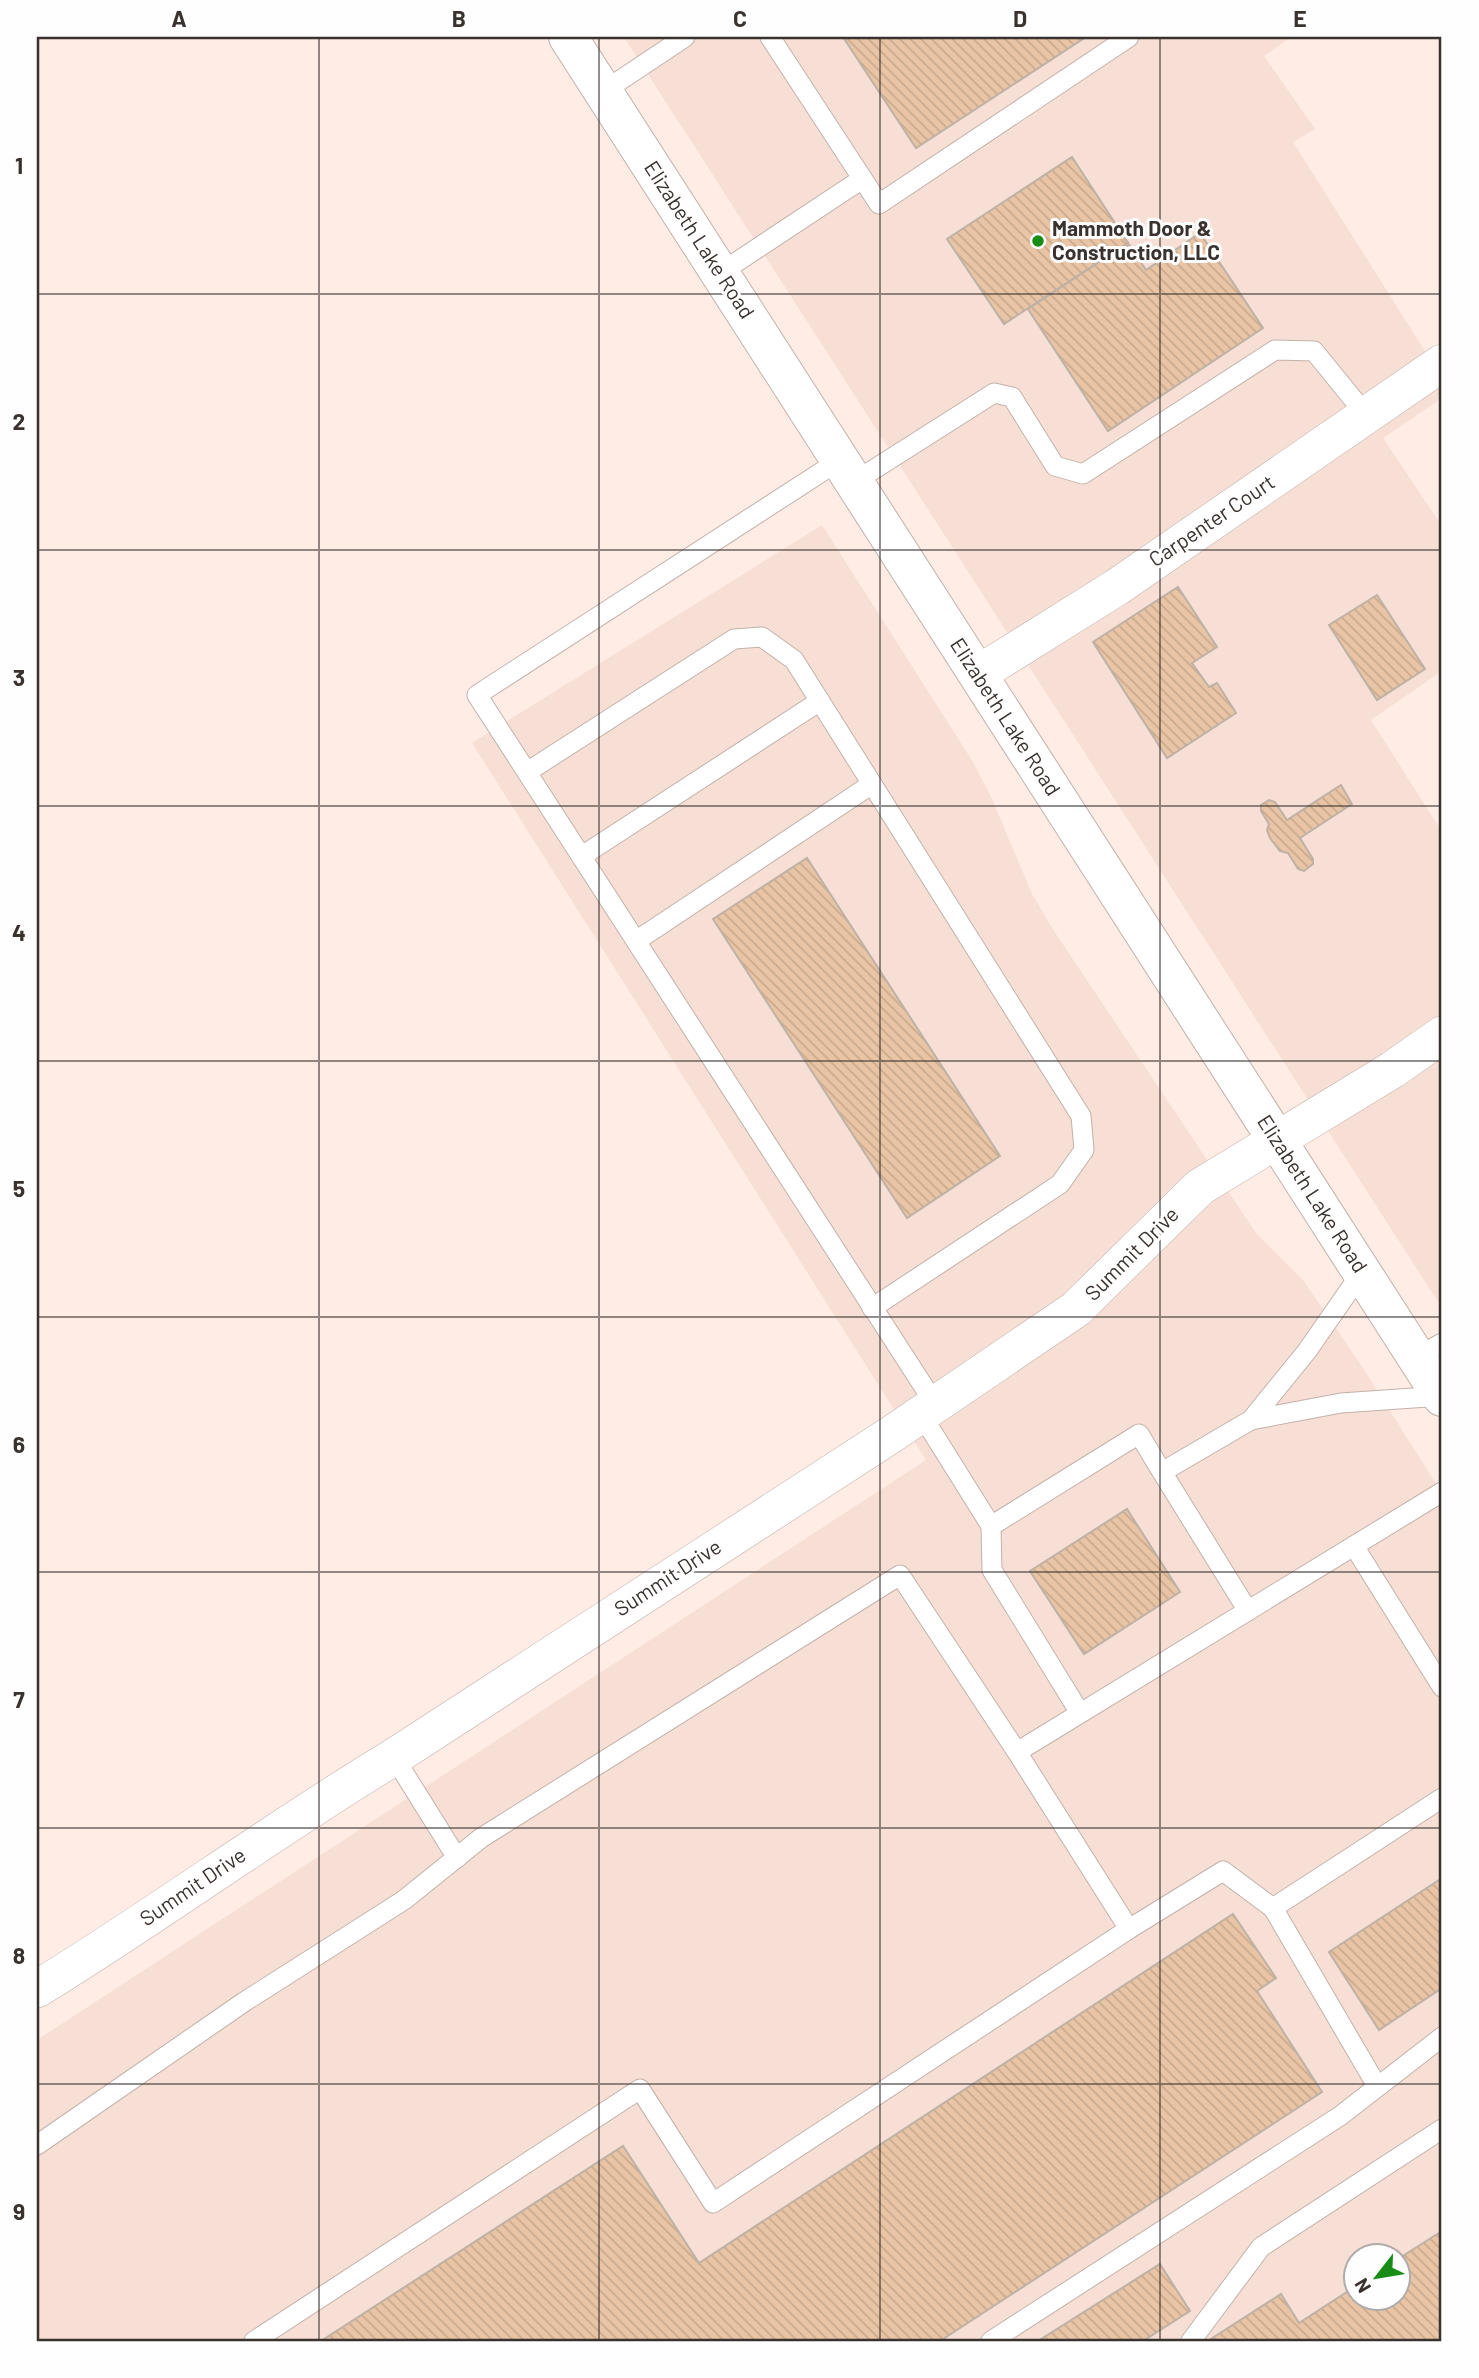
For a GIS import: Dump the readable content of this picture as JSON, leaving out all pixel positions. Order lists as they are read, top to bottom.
{
  "streets": {
    "main road": ["Elizabeth Lake Road"],
    "street": ["Carpenter Court", "Summit Drive"]
  },
  "crossings": [
    ["Elizabeth Lake Road", "Carpenter Court"],
    ["Elizabeth Lake Road", "Summit Drive"]
  ],
  "places": ["Mammoth Door & Construction, LLC"],
  "north": "bottom left",
  "grid": {
    "columns": [
      "A",
      "B",
      "C",
      "D",
      "E"
    ],
    "rows": [
      "1",
      "2",
      "3",
      "4",
      "5",
      "6",
      "7",
      "8",
      "9"
    ]
  }
}
